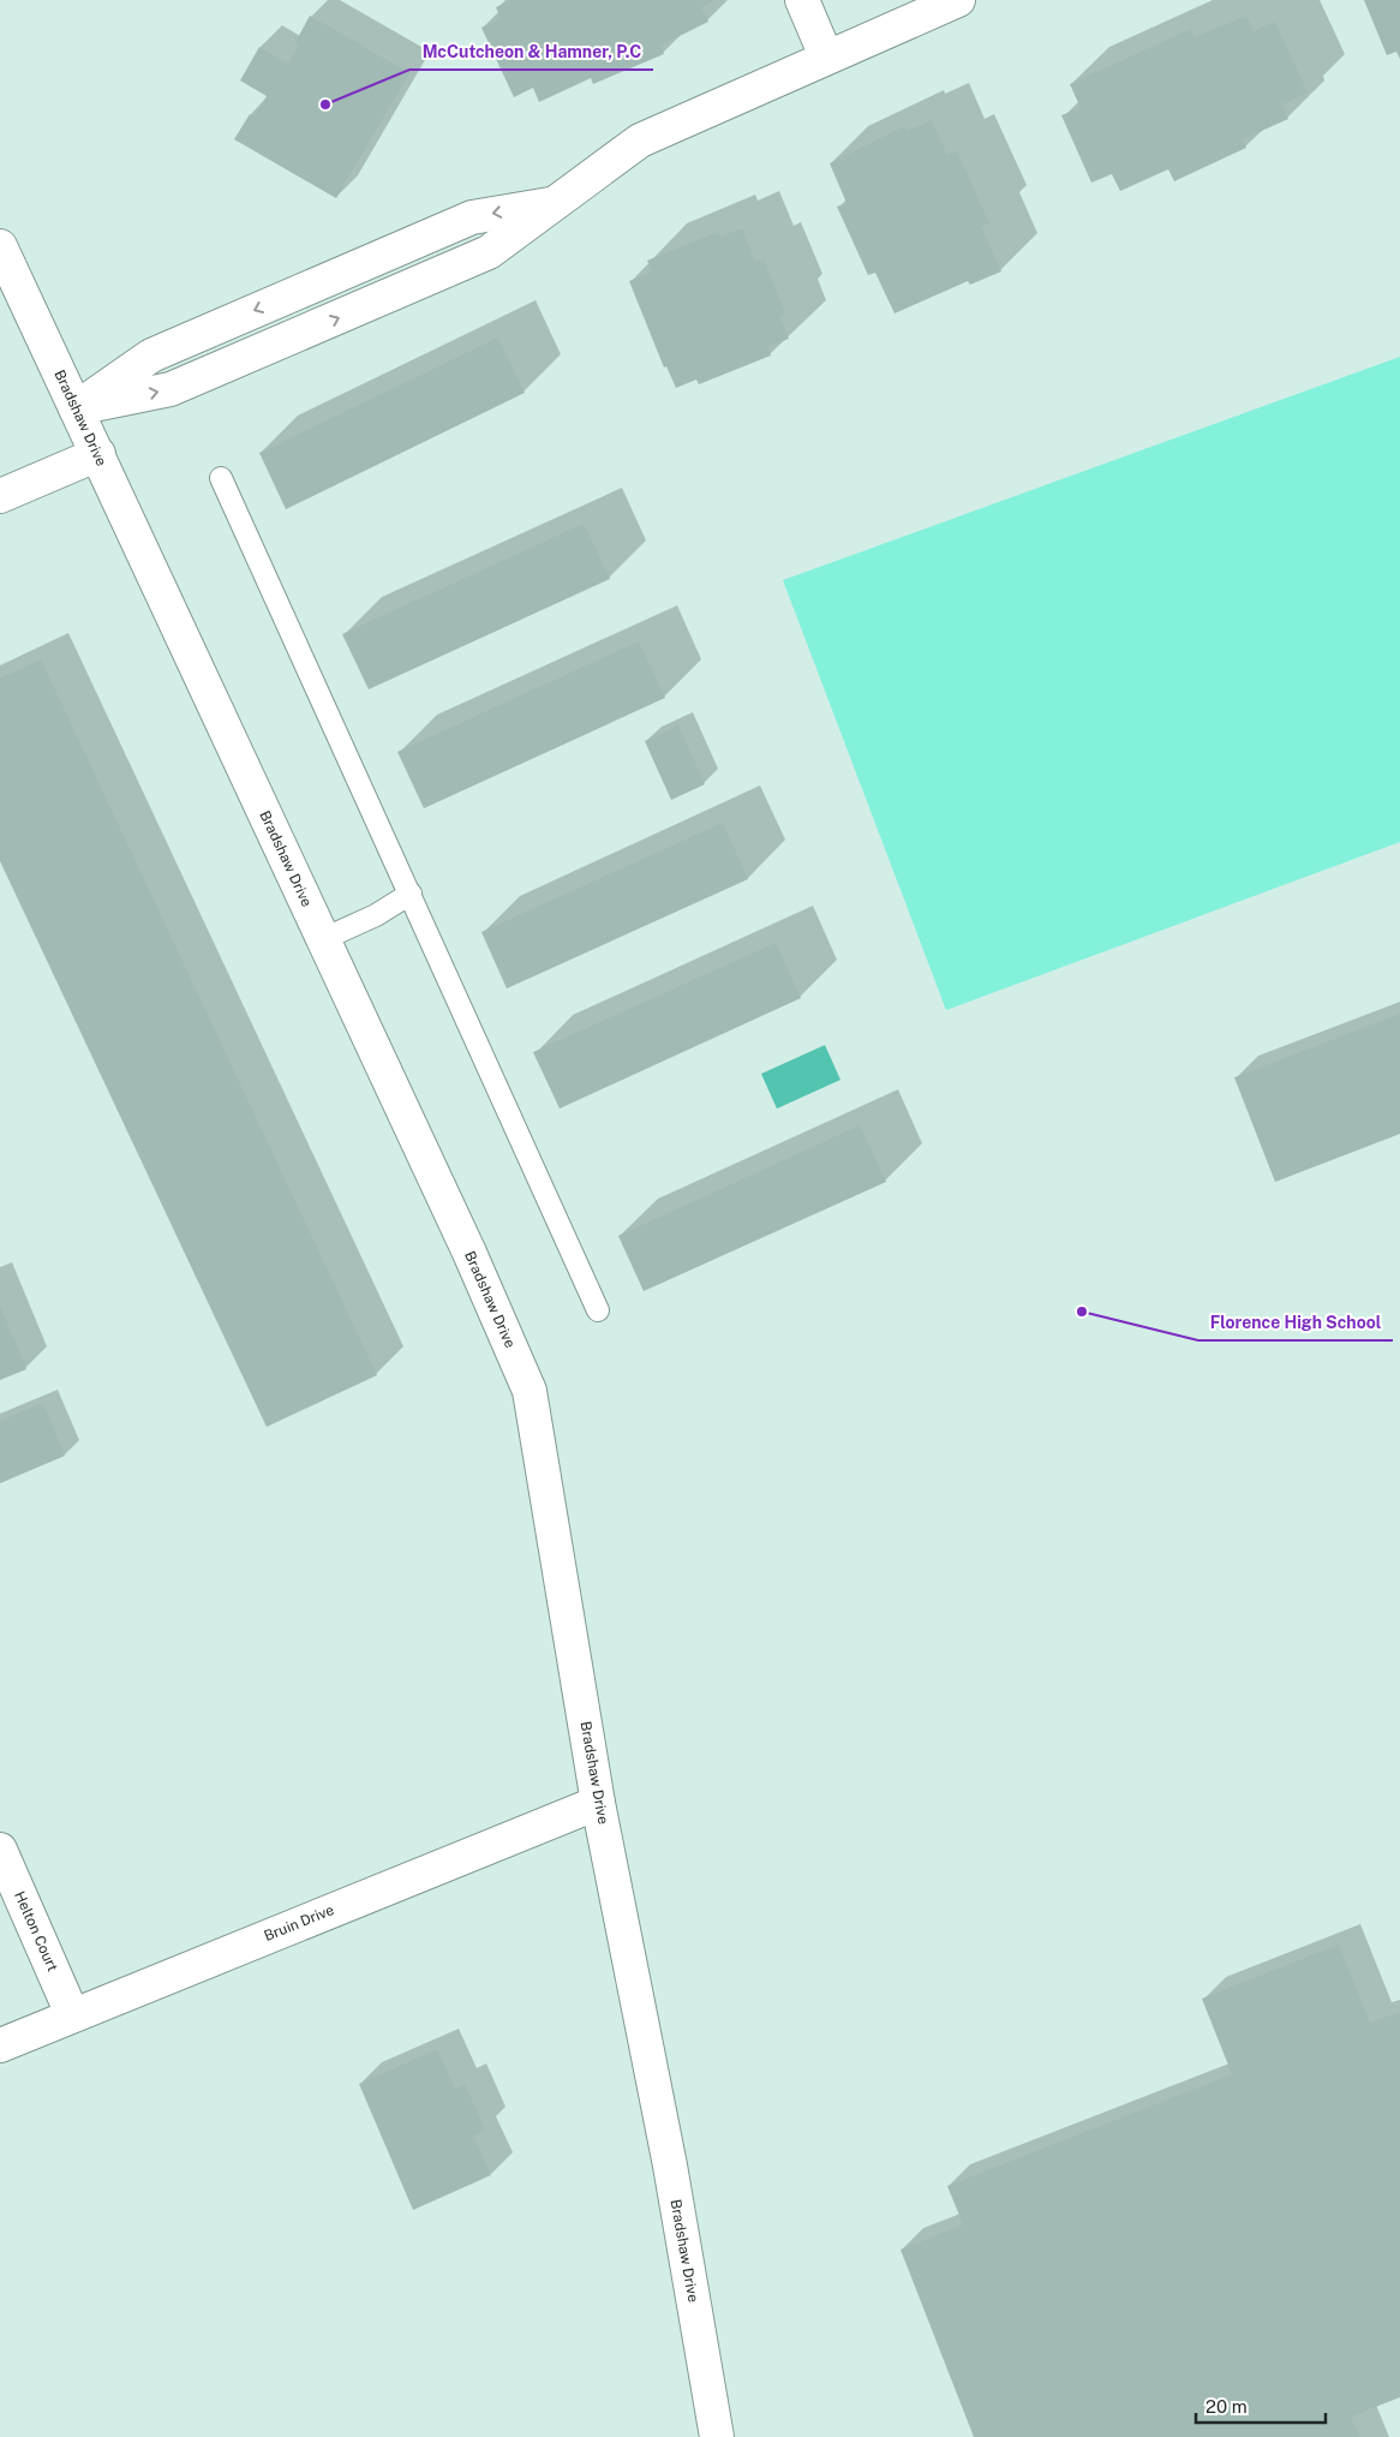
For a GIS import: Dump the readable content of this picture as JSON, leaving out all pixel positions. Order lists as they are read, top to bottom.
{
  "streets": {
    "street": ["Bradshaw Drive", "Bruin Drive", "Helton Court"]
  },
  "crossings": [
    ["Bradshaw Drive", "Bruin Drive"],
    ["Bruin Drive", "Helton Court"]
  ],
  "places": ["McCutcheon & Hamner, P.C", "Florence High School"],
  "scale_bar": "20 m"
}
